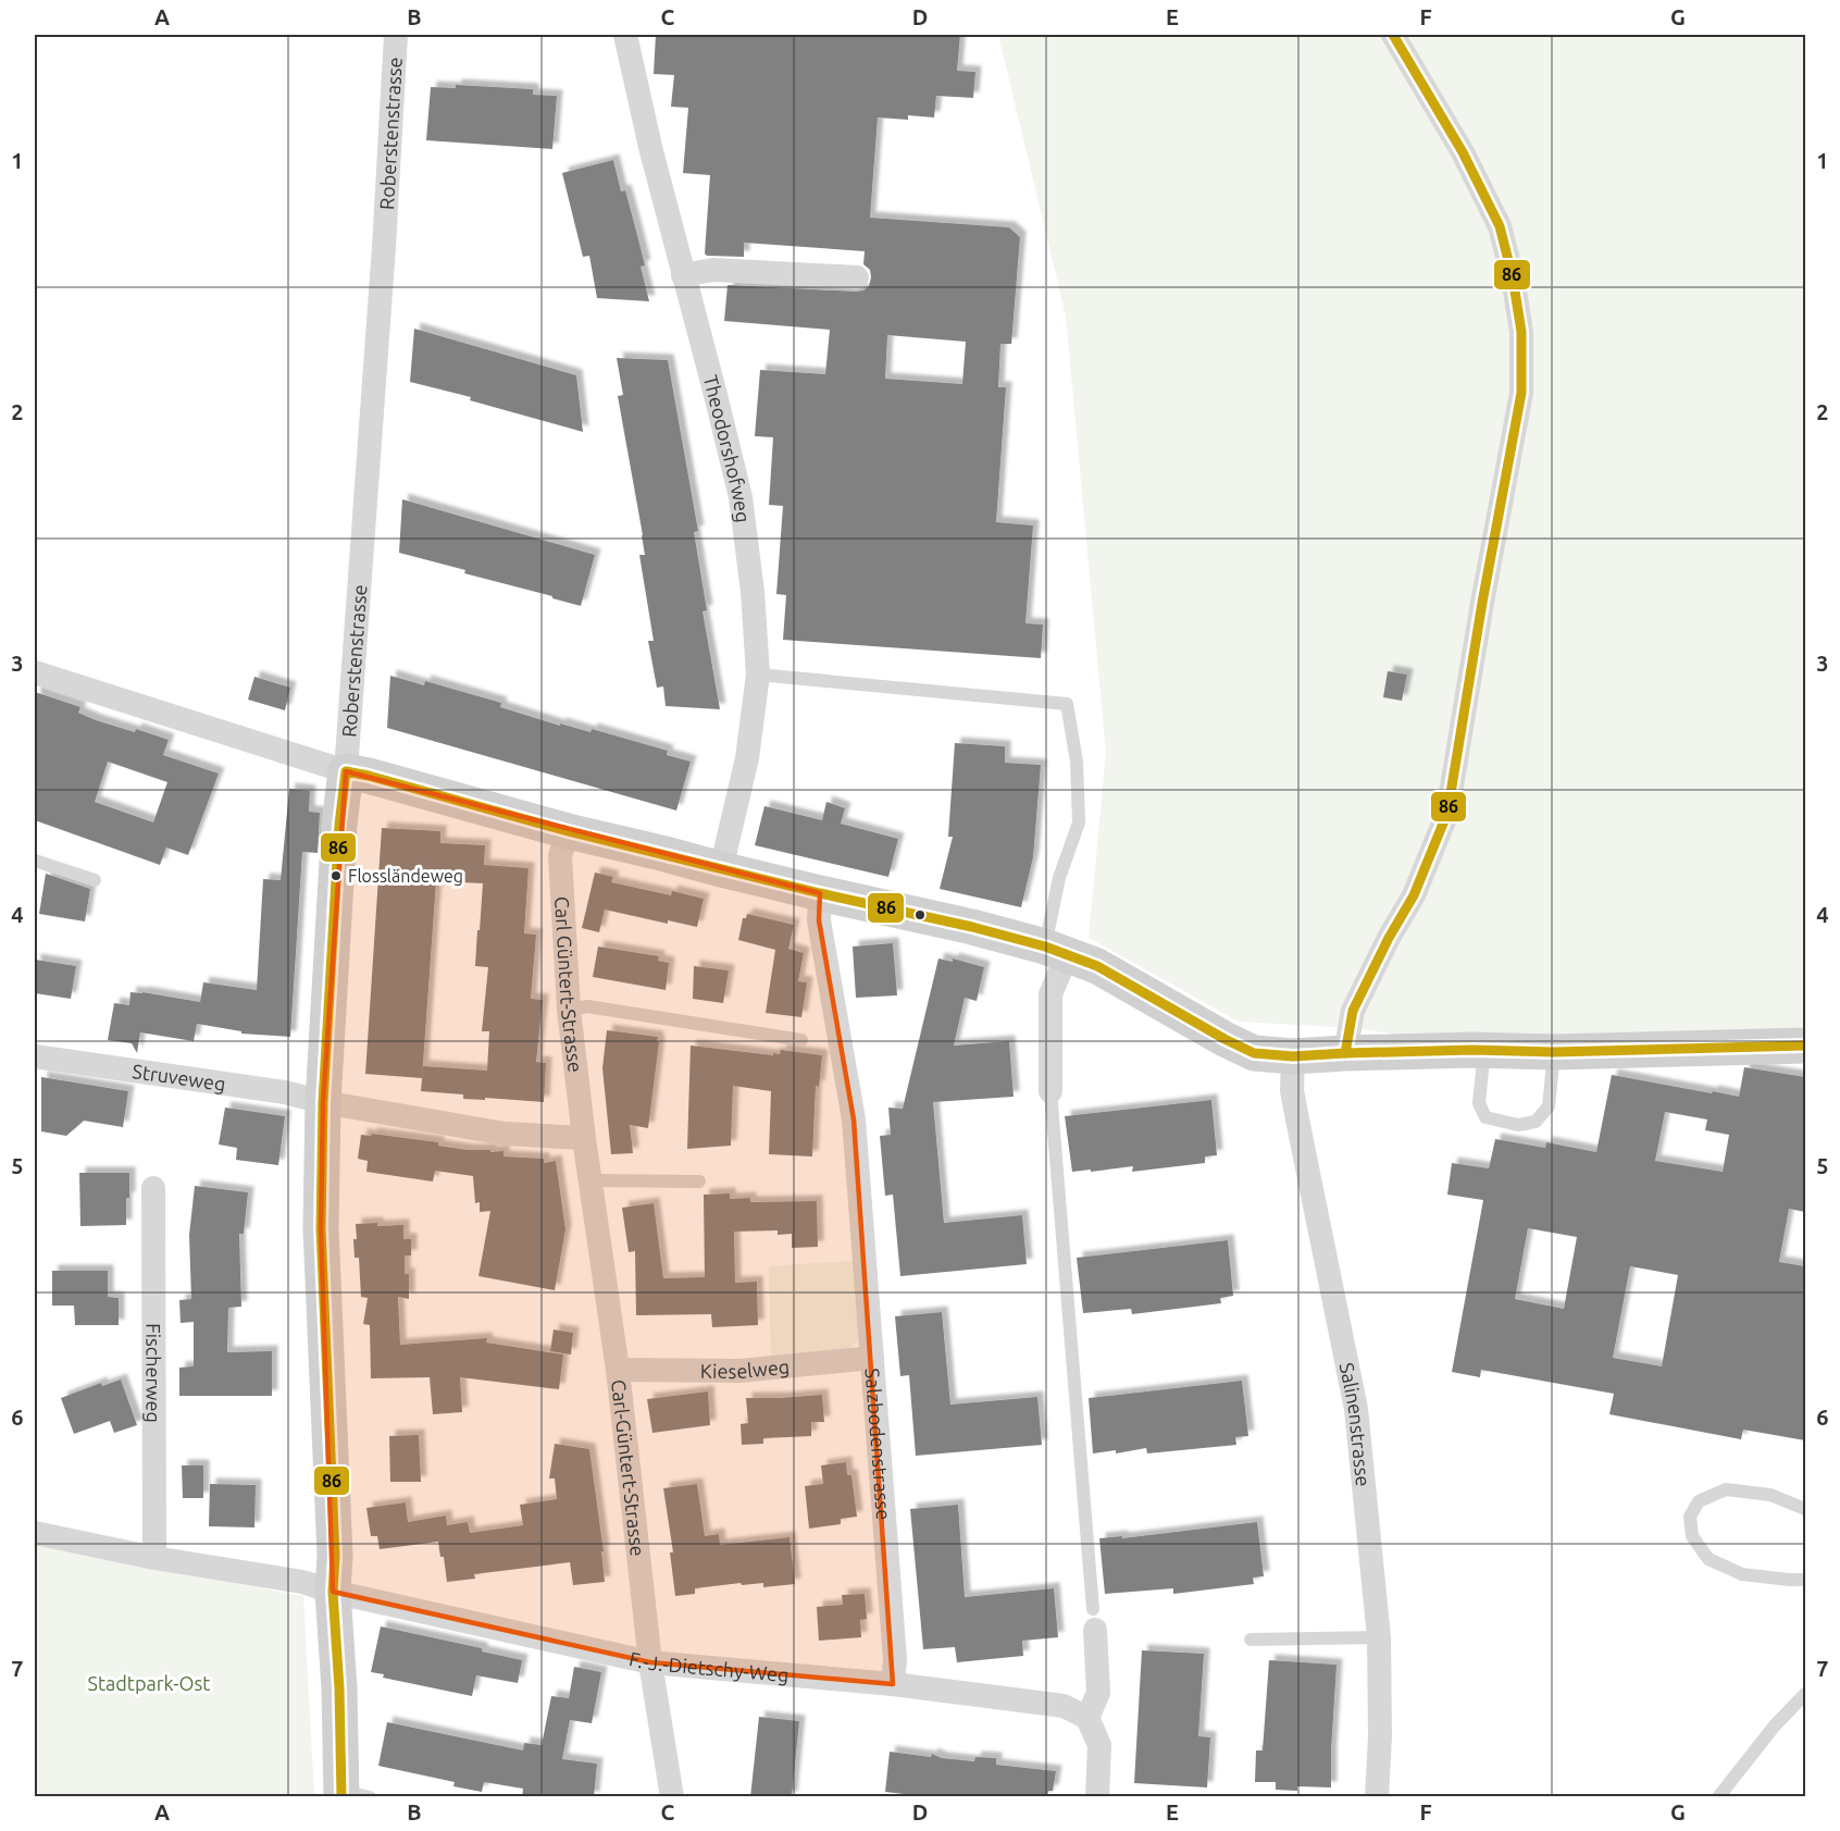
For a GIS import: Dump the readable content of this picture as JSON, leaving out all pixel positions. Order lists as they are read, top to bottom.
{
  "streets": {
    "street": [
      "Roberstenstrasse",
      "Theodorshofweg",
      "Carl Güntert-Strasse",
      "Struveweg",
      "Kieselweg",
      "Fischerweg",
      "Salinenstrasse",
      "Salzbodenstrasse",
      "Carl-Güntert-Strasse",
      "F.-J.-Dietschy-Weg"
    ]
  },
  "crossings": [
    ["Roberstenstrasse", "Struveweg"],
    ["Roberstenstrasse", "F.-J.-Dietschy-Weg"],
    ["Carl Güntert-Strasse", "Struveweg"],
    ["Carl Güntert-Strasse", "Carl-Güntert-Strasse"],
    ["Struveweg", "Carl-Güntert-Strasse"],
    ["Kieselweg", "Salzbodenstrasse"],
    ["Kieselweg", "Carl-Güntert-Strasse"],
    ["Salzbodenstrasse", "F.-J.-Dietschy-Weg"],
    ["Carl-Güntert-Strasse", "F.-J.-Dietschy-Weg"]
  ],
  "parks": ["Stadtpark-Ost"],
  "places": ["Flossländeweg"],
  "lines": ["transit line 86"],
  "grid": {
    "columns": [
      "A",
      "B",
      "C",
      "D",
      "E",
      "F",
      "G"
    ],
    "rows": [
      "1",
      "2",
      "3",
      "4",
      "5",
      "6",
      "7"
    ]
  }
}
